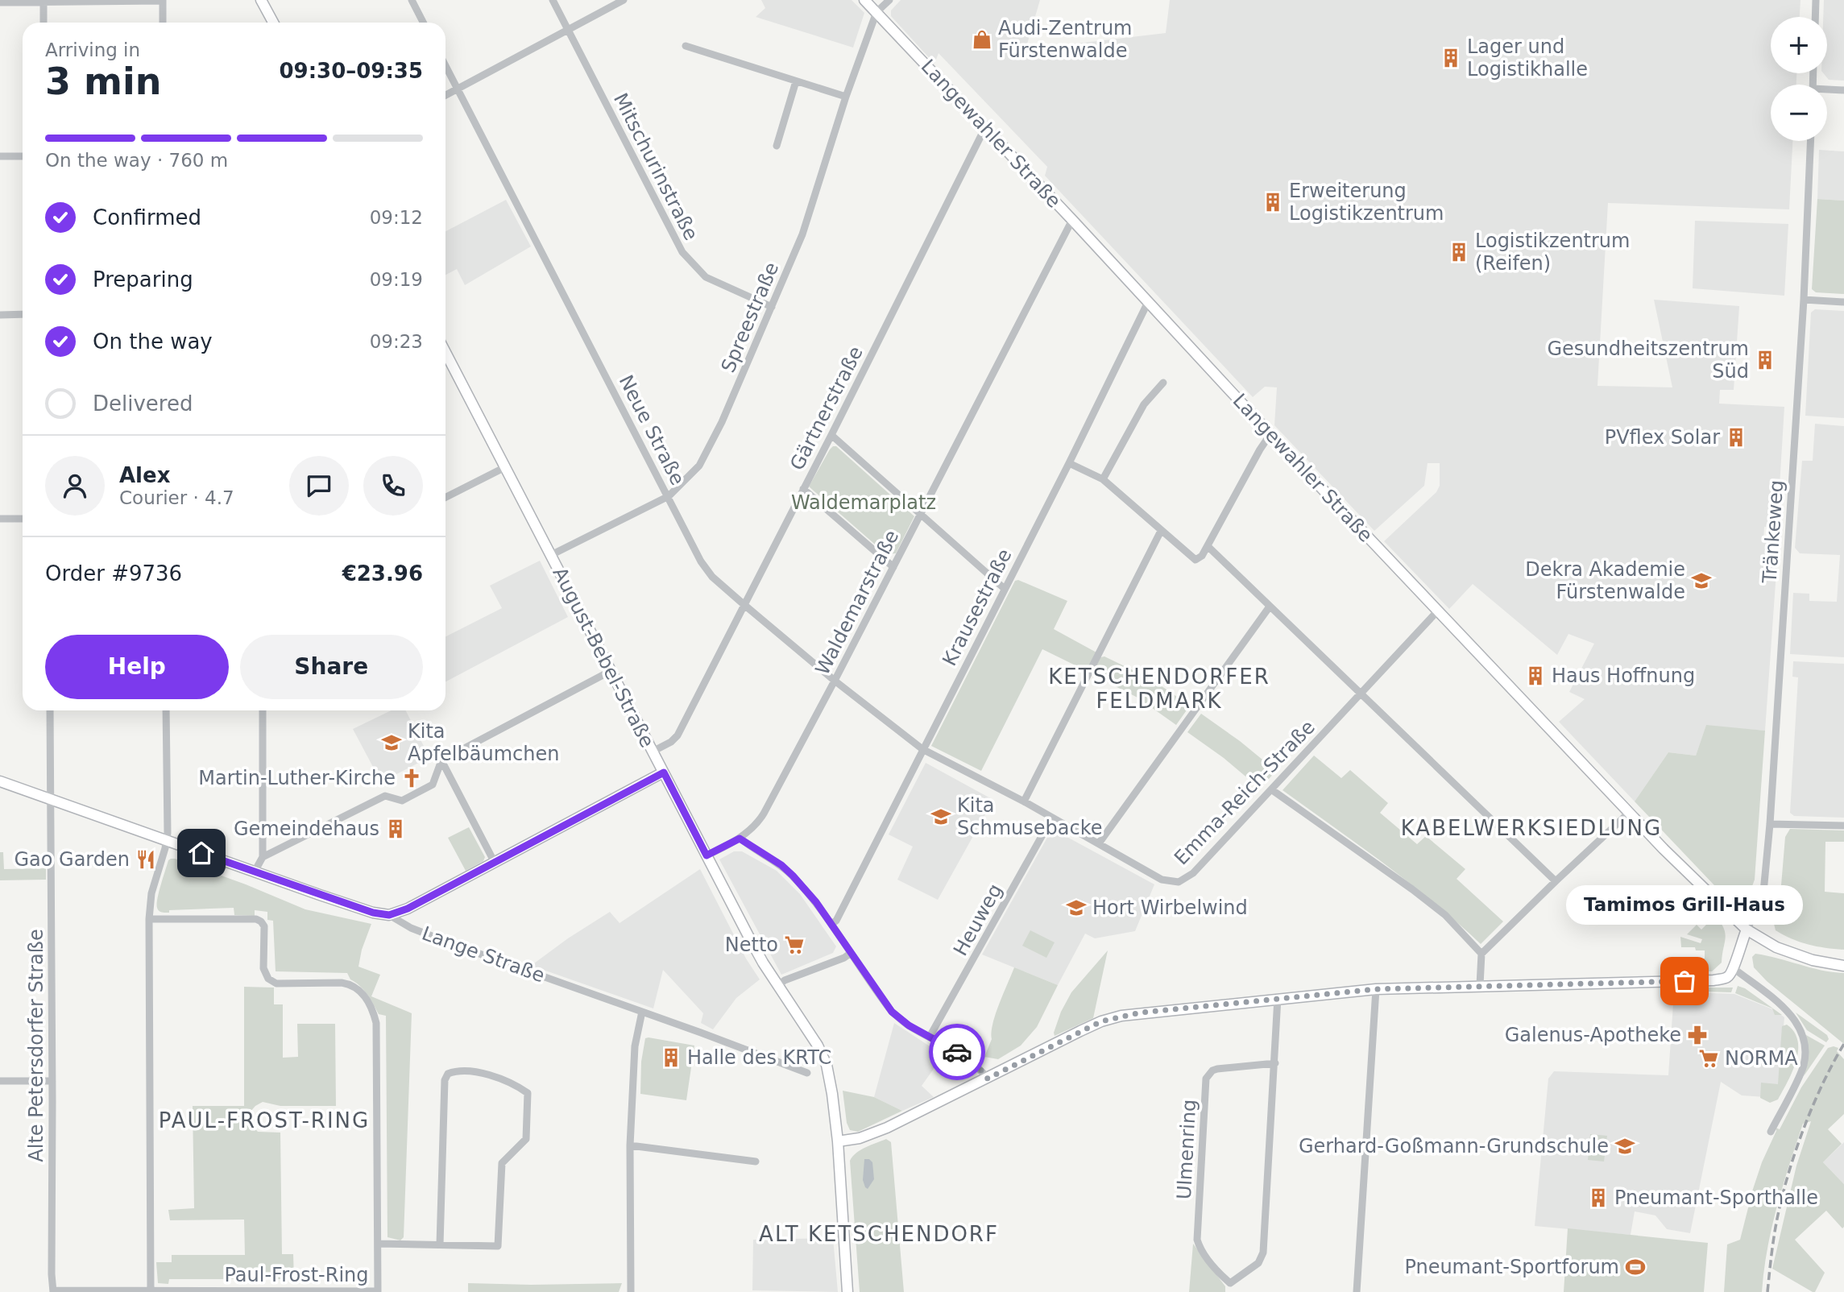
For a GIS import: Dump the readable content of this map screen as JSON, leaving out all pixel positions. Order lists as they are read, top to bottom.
{
  "streets": {
    "street": [
      "Langewahler Straße",
      "Mitschurinstraße",
      "Spreestraße",
      "Gärtnerstraße",
      "Neue Straße",
      "Tränkeweg",
      "Waldemarstraße",
      "Krausestraße",
      "August-Bebel-Straße",
      "Emma-Reich-Straße",
      "Heuweg",
      "Lange Straße",
      "Alte Petersdorfer Straße",
      "Ulmenring",
      "Paul-Frost-Ring"
    ]
  },
  "crossings": [
    ["Langewahler Straße", "Spreestraße"],
    ["Langewahler Straße", "Gärtnerstraße"],
    ["Langewahler Straße", "Tränkeweg"],
    ["Langewahler Straße", "Waldemarstraße"],
    ["Langewahler Straße", "Krausestraße"],
    ["Langewahler Straße", "Emma-Reich-Straße"],
    ["Mitschurinstraße", "Spreestraße"],
    ["Spreestraße", "Neue Straße"],
    ["Spreestraße", "August-Bebel-Straße"],
    ["Gärtnerstraße", "Neue Straße"],
    ["Gärtnerstraße", "August-Bebel-Straße"],
    ["Neue Straße", "Waldemarstraße"],
    ["Neue Straße", "Krausestraße"],
    ["Neue Straße", "Emma-Reich-Straße"],
    ["Waldemarstraße", "August-Bebel-Straße"],
    ["Krausestraße", "Emma-Reich-Straße"],
    ["Emma-Reich-Straße", "Heuweg"],
    ["Lange Straße", "Alte Petersdorfer Straße"],
    ["Alte Petersdorfer Straße", "Paul-Frost-Ring"]
  ],
  "districts": [
    "KETSCHENDORFER FELDMARK",
    "KABELWERKSIEDLUNG",
    "PAUL-FROST-RING",
    "ALT KETSCHENDORF"
  ],
  "parks": ["Waldemarplatz"],
  "places": {
    "shop": ["Audi-Zentrum Fürstenwalde"],
    "building": [
      "Lager und Logistikhalle",
      "Erweiterung Logistikzentrum",
      "Logistikzentrum (Reifen)",
      "Gesundheitszentrum Süd",
      "PVflex Solar",
      "Haus Hoffnung",
      "Gemeindehaus",
      "Halle des KRTC",
      "Pneumant-Sporthalle"
    ],
    "school or university": [
      "Dekra Akademie Fürstenwalde",
      "Kita Apfelbäumchen",
      "Kita Schmusebacke",
      "Hort Wirbelwind",
      "Gerhard-Goßmann-Grundschule"
    ],
    "church": ["Martin-Luther-Kirche"],
    "restaurant": ["Gao Garden"],
    "supermarket": ["Netto", "NORMA"],
    "other": ["Tamimos Grill-Haus"],
    "pharmacy": ["Galenus-Apotheke"],
    "sports": ["Pneumant-Sportforum"]
  },
  "page": {
    "map_buttons": ["+", "−"],
    "heading": ["3 min", "Arriving in", "09:30–09:35"],
    "panel": [
      "Alex",
      "Courier · 4.7",
      "Order #9736",
      "€23.96"
    ],
    "bar": "On the way · 760 m",
    "list": [
      ["Confirmed", "09:12"],
      ["Preparing", "09:19"],
      ["On the way", "09:23"],
      "Delivered"
    ],
    "buttons": ["Help", "Share"],
    "bubble": "Tamimos Grill-Haus"
  }
}
